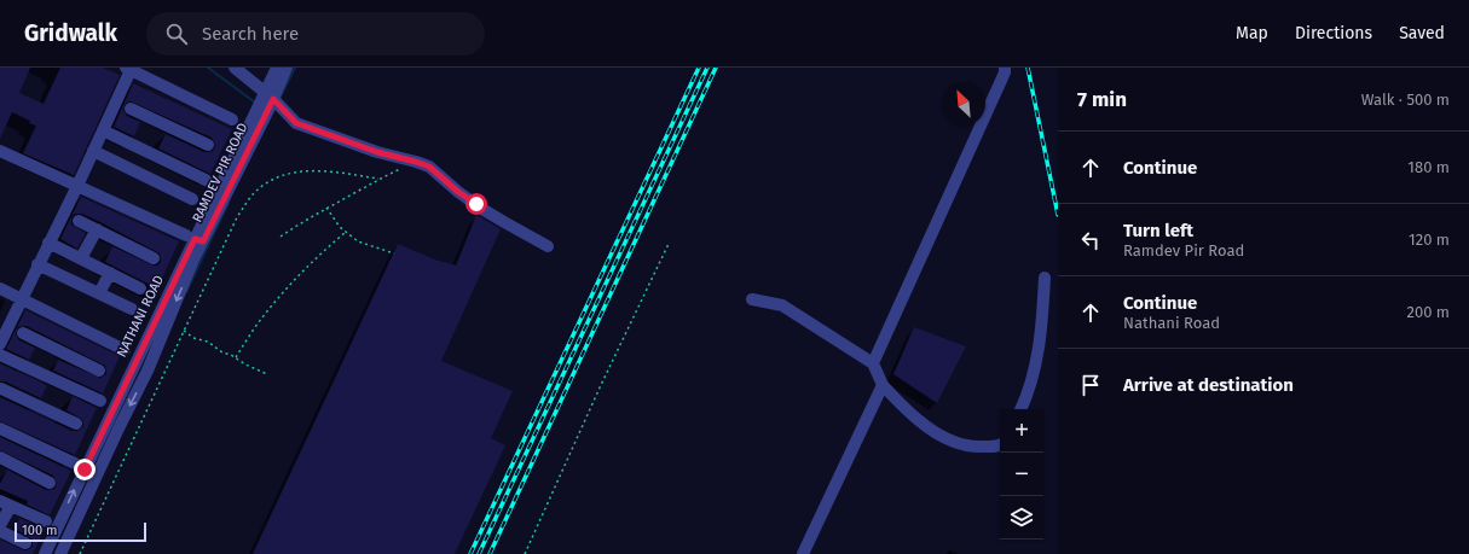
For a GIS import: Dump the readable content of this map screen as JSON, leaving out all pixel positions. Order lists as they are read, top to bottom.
{
  "streets": {
    "street": ["RAMDEV PIR ROAD", "NATHANI ROAD"]
  },
  "crossings": [
    ["RAMDEV PIR ROAD", "NATHANI ROAD"]
  ],
  "one_way": ["RAMDEV PIR ROAD"],
  "scale_bar": "100 m",
  "north": "top left",
  "page": {
    "header": "Gridwalk",
    "search": "Search here",
    "nav": ["Map", "Directions", "Saved"],
    "heading": ["7 min", "Walk · 500 m"],
    "list": [
      ["Continue", "180 m"],
      ["Turn left", "Ramdev Pir Road", "120 m"],
      ["Continue", "Nathani Road", "200 m"],
      "Arrive at destination"
    ],
    "map_buttons": ["+", "−"],
    "scale": "100 m"
  }
}
